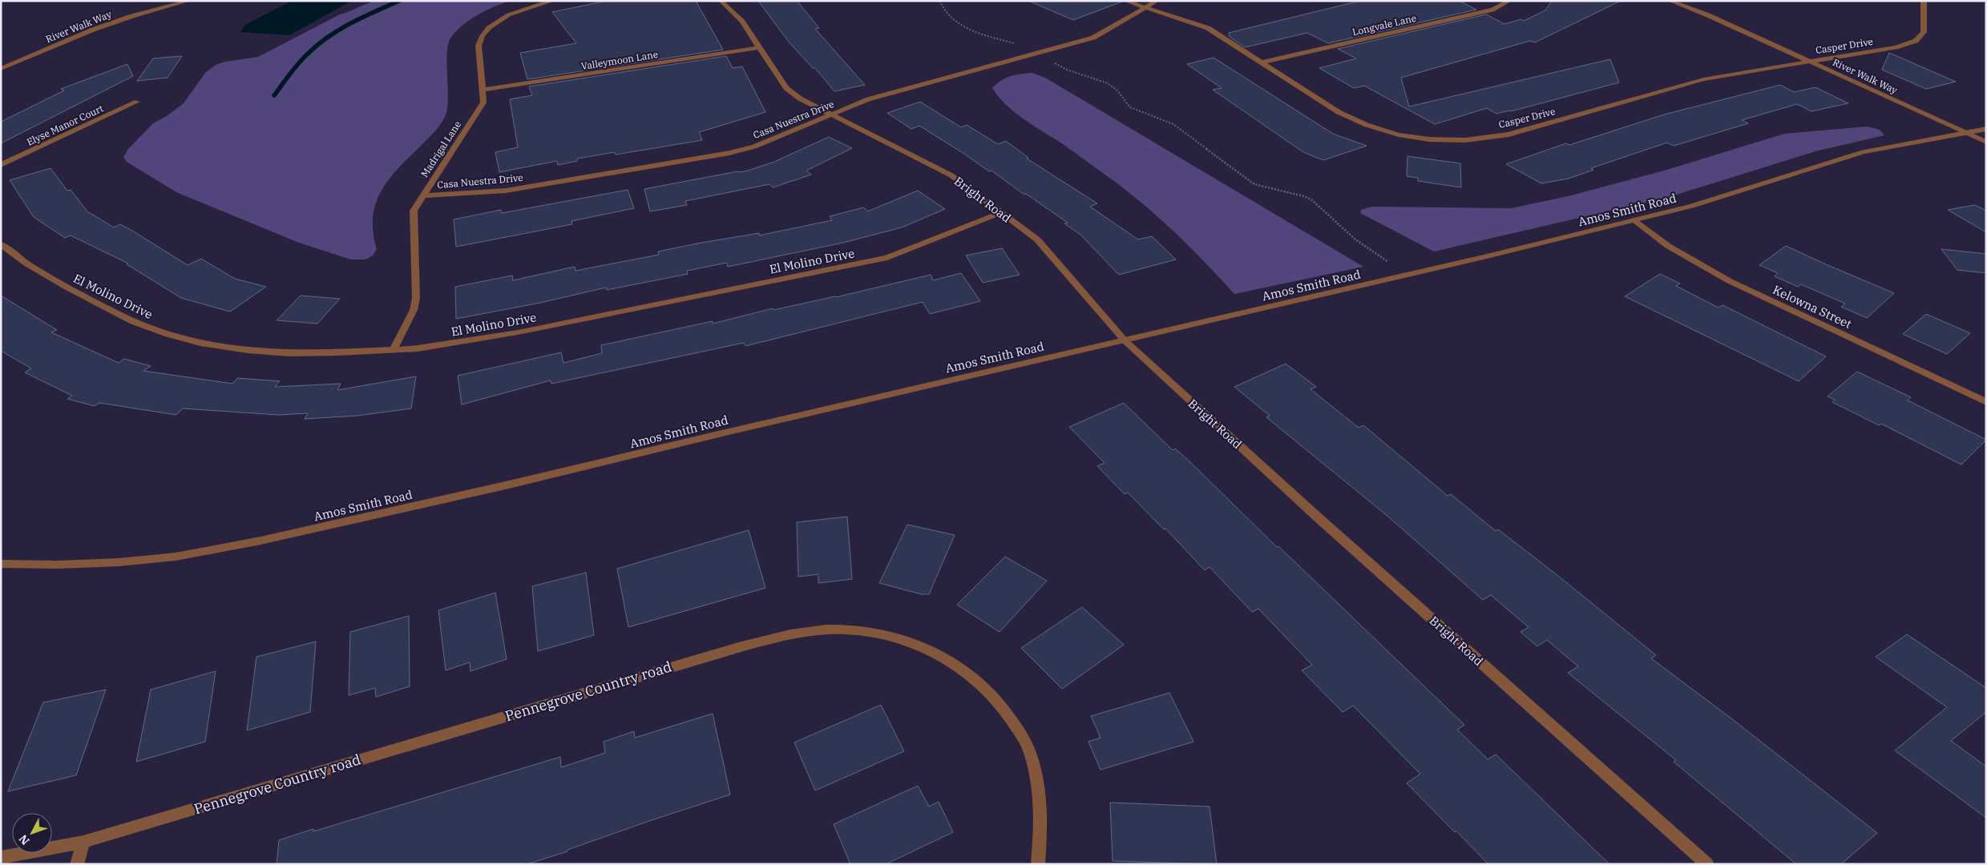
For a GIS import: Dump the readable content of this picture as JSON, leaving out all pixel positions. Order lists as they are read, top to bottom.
{
  "streets": {
    "street": [
      "Longvale Lane",
      "River Walk Way",
      "Casper Drive",
      "Valleymoon Lane",
      "Casa Nuestra Drive",
      "Elyse Manor Court",
      "Madrigal Lane",
      "Bright Road",
      "Amos Smith Road",
      "El Molino Drive",
      "Kelowna Street",
      "Pennegrove Country road"
    ]
  },
  "crossings": [
    ["Longvale Lane", "Casper Drive"],
    ["River Walk Way", "Casper Drive"],
    ["River Walk Way", "Amos Smith Road"],
    ["Casper Drive", "Casa Nuestra Drive"],
    ["Valleymoon Lane", "Madrigal Lane"],
    ["Valleymoon Lane", "Bright Road"],
    ["Casa Nuestra Drive", "Madrigal Lane"],
    ["Casa Nuestra Drive", "Bright Road"],
    ["Madrigal Lane", "El Molino Drive"],
    ["Bright Road", "Amos Smith Road"],
    ["Bright Road", "El Molino Drive"],
    ["Amos Smith Road", "Kelowna Street"]
  ],
  "north": "bottom left"
}
